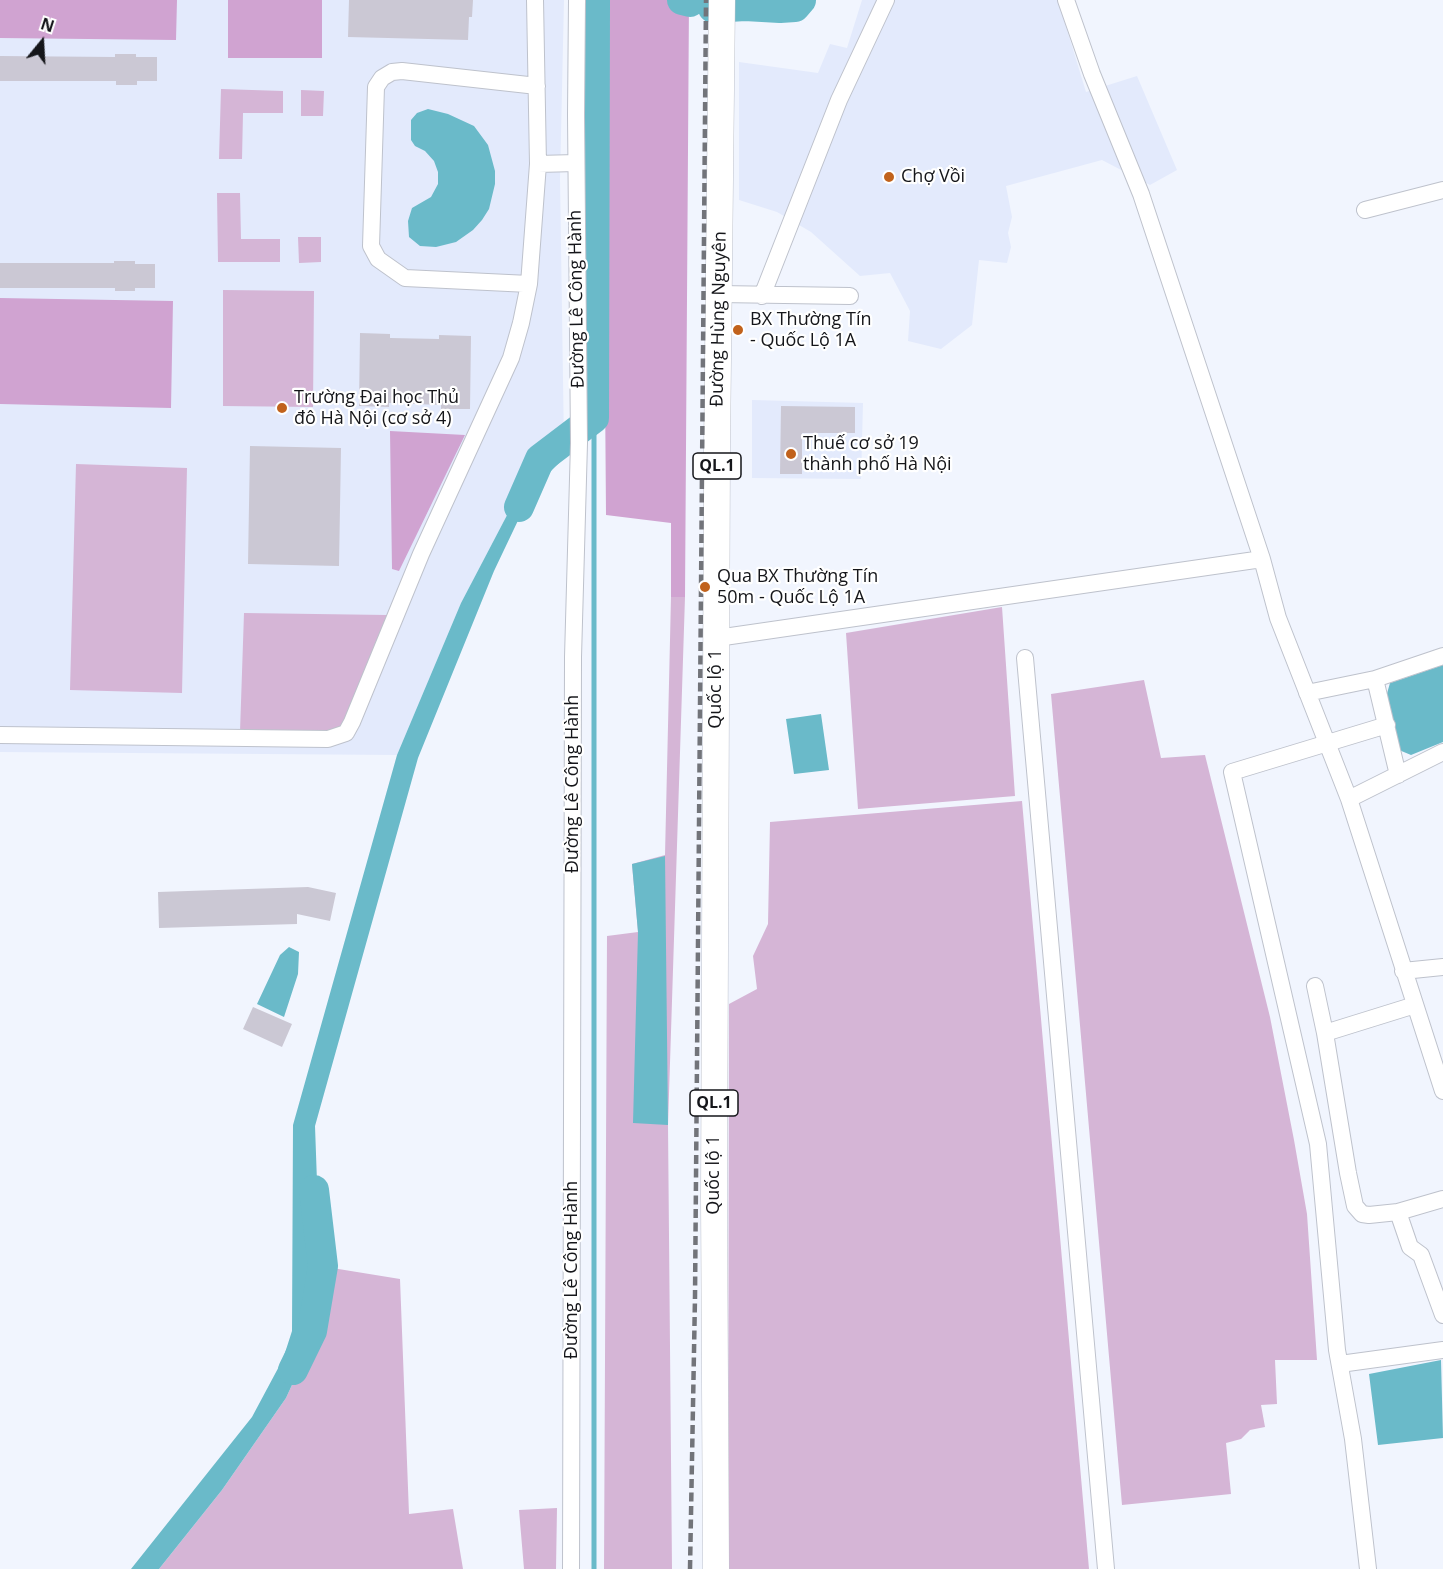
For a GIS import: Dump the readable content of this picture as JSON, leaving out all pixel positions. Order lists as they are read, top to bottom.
{
  "streets": {
    "highway": ["Đường Hùng Nguyên", "QL.1", "Quốc lộ 1"],
    "street": ["Đường Lê Công Hành"]
  },
  "crossings": [
    ["Đường Hùng Nguyên", "Quốc lộ 1"]
  ],
  "places": [
    "Chợ Vồi",
    "BX Thường Tín - Quốc Lộ 1A",
    "Trường Đại học Thủ đô Hà Nội (cơ sở 4)",
    "Thuế cơ sở 19 thành phố Hà Nội",
    "Qua BX Thường Tín 50m - Quốc Lộ 1A"
  ],
  "north": "top"
}
